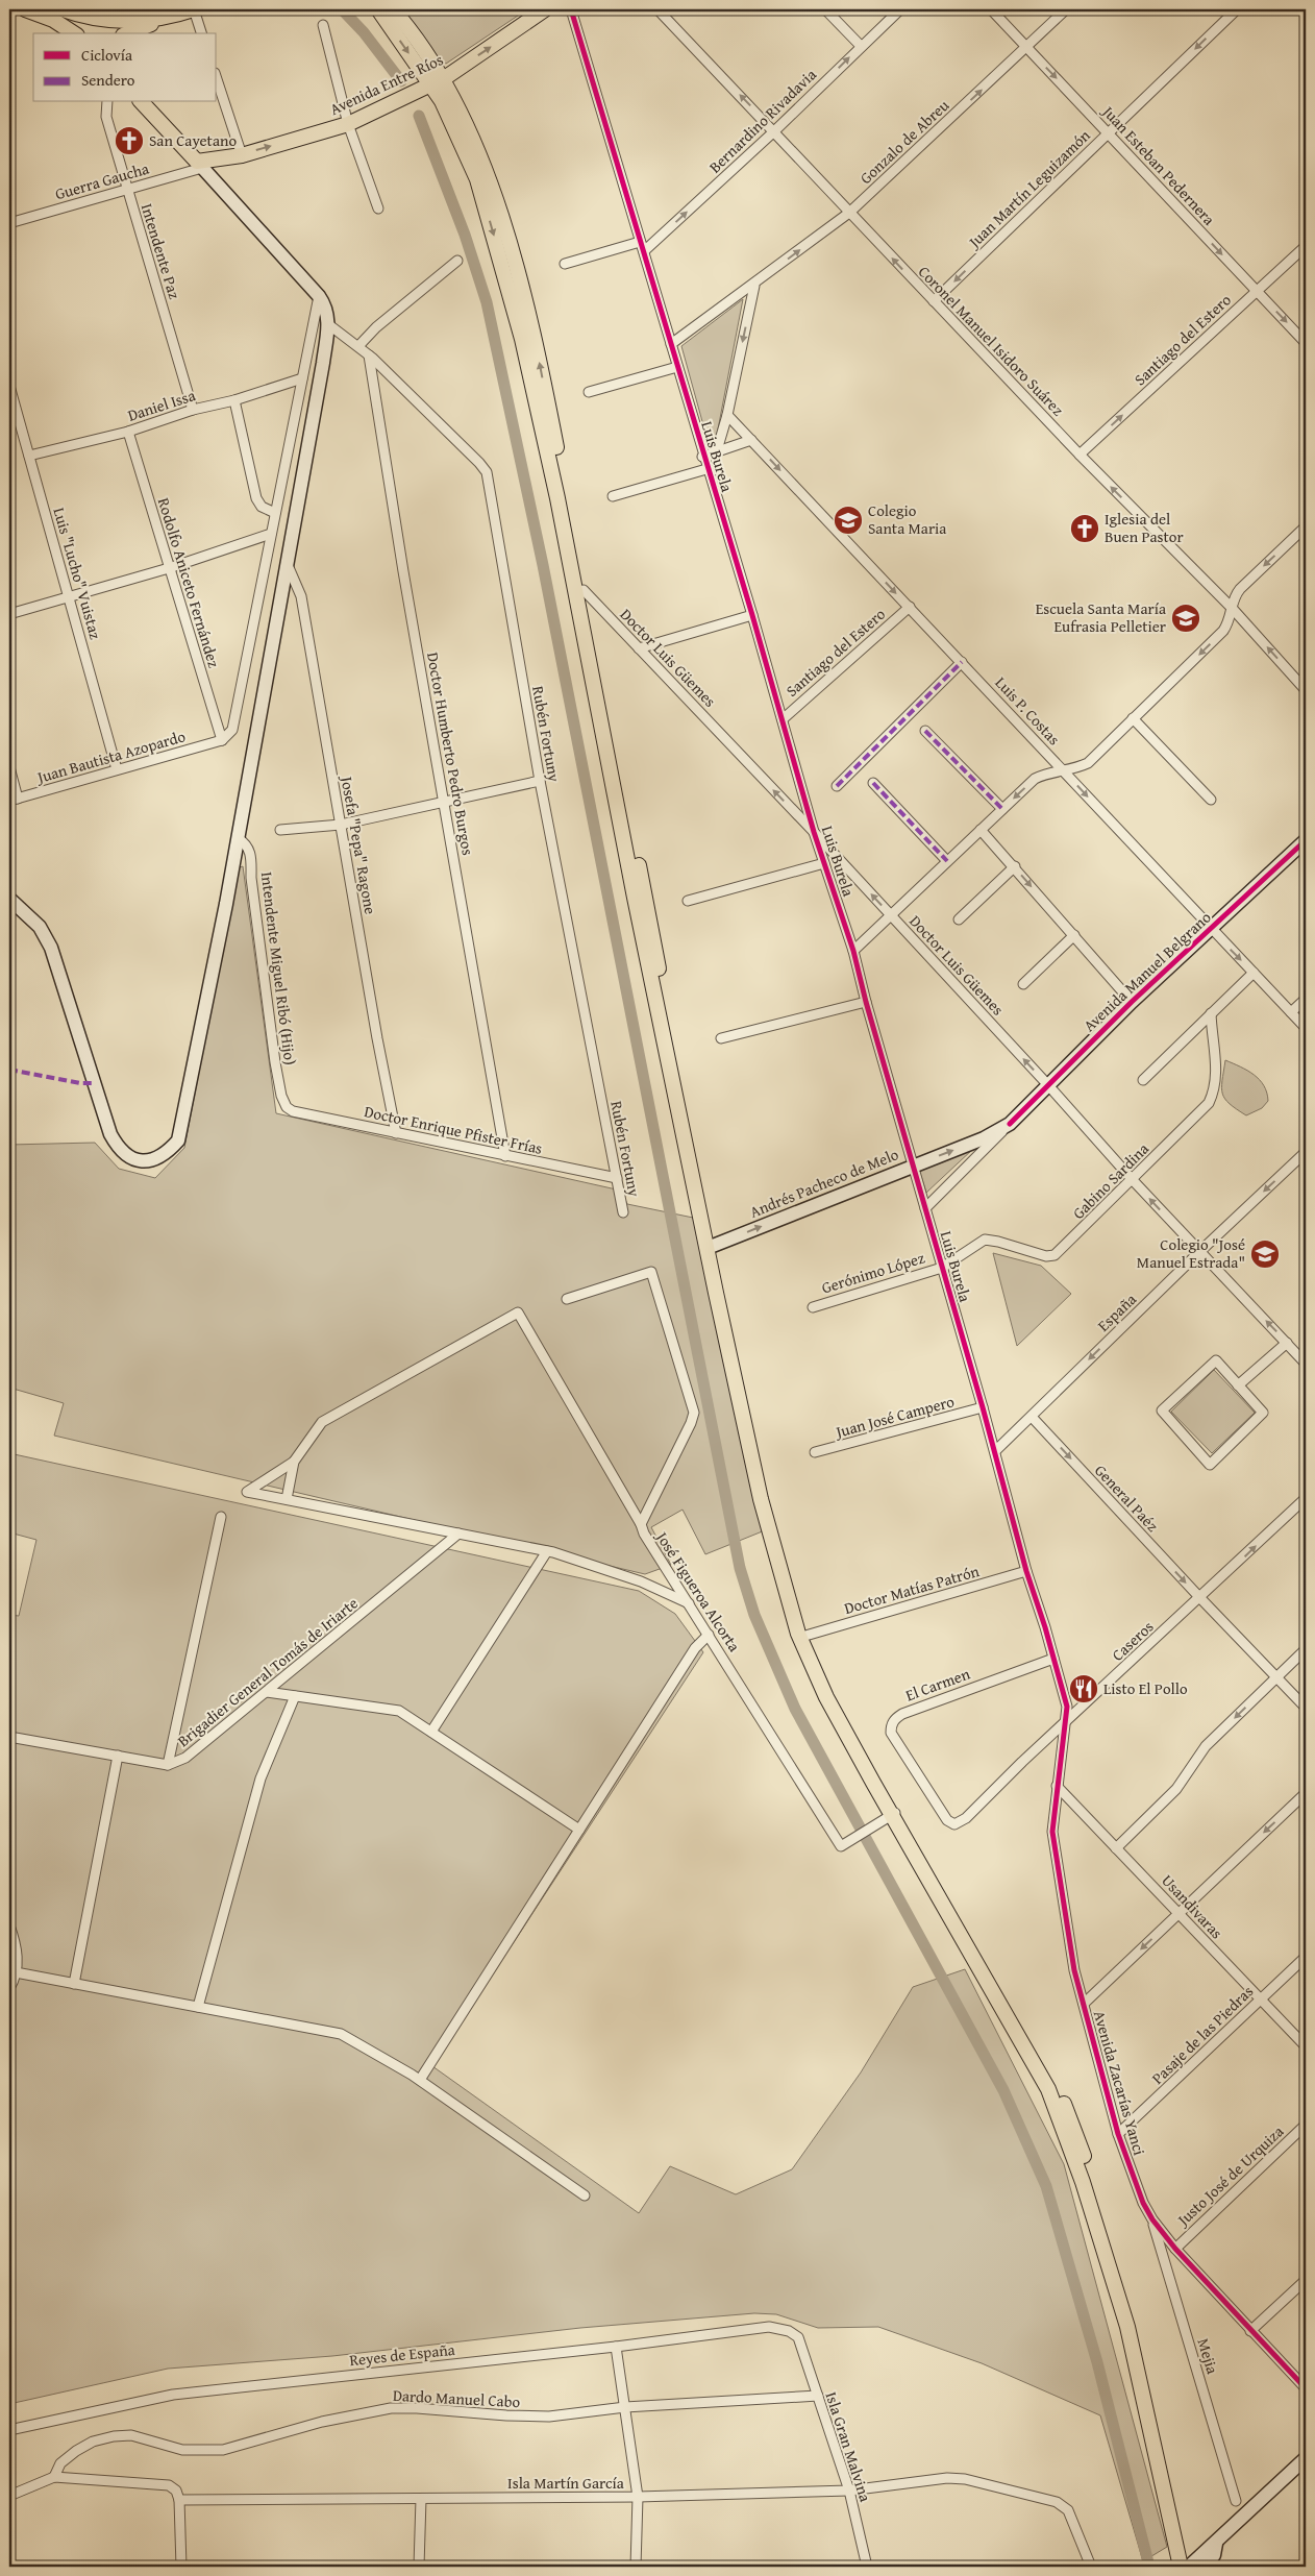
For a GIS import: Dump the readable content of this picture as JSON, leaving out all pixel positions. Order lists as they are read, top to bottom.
{
  "streets": {
    "main road": ["Avenida Entre Ríos", "Avenida Manuel Belgrano", "Andrés Pacheco de Melo"],
    "street": [
      "Bernardino Rivadavia",
      "Gonzalo de Abreu",
      "Juan Esteban Pedernera",
      "Guerra Gaucha",
      "Juan Martín Leguizamón",
      "Intendente Paz",
      "Santiago del Estero",
      "Coronel Manuel Isidoro Suárez",
      "Daniel Issa",
      "Luis Burela",
      "Luis \"Lucho\" Vuistaz",
      "Rodolfo Aniceto Fernández",
      "Doctor Luis Güemes",
      "Luis P. Costas",
      "Rubén Fortuny",
      "Doctor Humberto Pedro Burgos",
      "Juan Bautista Azopardo",
      "Josefa \"Pepa\" Ragone",
      "Intendente Miguel Ribó (Hijo)",
      "Doctor Enrique Pfister Frías",
      "Gabino Sardina",
      "Gerónimo López",
      "España",
      "Juan José Campero",
      "General Paéz",
      "Doctor Matías Patrón",
      "José Figueroa Alcorta",
      "Caseros",
      "Brigadier General Tomás de Iriarte",
      "El Carmen",
      "Usandivaras",
      "Pasaje de las Piedras",
      "Avenida Zacarías Yanci",
      "Justo José de Urquiza",
      "Reyes de España",
      "Mejia",
      "Dardo Manuel Cabo",
      "Isla Gran Malvina",
      "Isla Martín García"
    ]
  },
  "crossings": [
    ["Avenida Entre Ríos", "Guerra Gaucha"],
    ["Bernardino Rivadavia", "Coronel Manuel Isidoro Suárez"],
    ["Bernardino Rivadavia", "Luis Burela"],
    ["Gonzalo de Abreu", "Juan Esteban Pedernera"],
    ["Gonzalo de Abreu", "Coronel Manuel Isidoro Suárez"],
    ["Gonzalo de Abreu", "Luis Burela"],
    ["Juan Esteban Pedernera", "Juan Martín Leguizamón"],
    ["Juan Esteban Pedernera", "Santiago del Estero"],
    ["Guerra Gaucha", "Intendente Paz"],
    ["Juan Martín Leguizamón", "Coronel Manuel Isidoro Suárez"],
    ["Intendente Paz", "Daniel Issa"],
    ["Santiago del Estero", "Coronel Manuel Isidoro Suárez"],
    ["Santiago del Estero", "Luis Burela"],
    ["Santiago del Estero", "Luis P. Costas"],
    ["Daniel Issa", "Luis \"Lucho\" Vuistaz"],
    ["Daniel Issa", "Rodolfo Aniceto Fernández"],
    ["Luis Burela", "Doctor Luis Güemes"],
    ["Luis Burela", "Avenida Manuel Belgrano"],
    ["Luis Burela", "Gabino Sardina"],
    ["Luis Burela", "Andrés Pacheco de Melo"],
    ["Luis Burela", "Gerónimo López"],
    ["Luis Burela", "España"],
    ["Luis Burela", "Juan José Campero"],
    ["Luis Burela", "Doctor Matías Patrón"],
    ["Luis Burela", "Caseros"],
    ["Luis Burela", "El Carmen"],
    ["Luis Burela", "Avenida Zacarías Yanci"],
    ["Luis \"Lucho\" Vuistaz", "Juan Bautista Azopardo"],
    ["Rodolfo Aniceto Fernández", "Juan Bautista Azopardo"],
    ["Doctor Luis Güemes", "Avenida Manuel Belgrano"],
    ["Doctor Luis Güemes", "Gabino Sardina"],
    ["Doctor Luis Güemes", "España"],
    ["Luis P. Costas", "Avenida Manuel Belgrano"],
    ["Rubén Fortuny", "Doctor Humberto Pedro Burgos"],
    ["Rubén Fortuny", "Doctor Enrique Pfister Frías"],
    ["Doctor Humberto Pedro Burgos", "Doctor Enrique Pfister Frías"],
    ["Josefa \"Pepa\" Ragone", "Doctor Enrique Pfister Frías"],
    ["Intendente Miguel Ribó (Hijo)", "Doctor Enrique Pfister Frías"],
    ["Avenida Manuel Belgrano", "Andrés Pacheco de Melo"],
    ["Gabino Sardina", "Gerónimo López"],
    ["España", "General Paéz"],
    ["General Paéz", "Caseros"],
    ["Caseros", "El Carmen"],
    ["Caseros", "Avenida Zacarías Yanci"],
    ["Usandivaras", "Pasaje de las Piedras"],
    ["Usandivaras", "Avenida Zacarías Yanci"],
    ["Pasaje de las Piedras", "Avenida Zacarías Yanci"],
    ["Avenida Zacarías Yanci", "Justo José de Urquiza"],
    ["Avenida Zacarías Yanci", "Mejia"],
    ["Reyes de España", "Isla Gran Malvina"],
    ["Dardo Manuel Cabo", "Isla Gran Malvina"],
    ["Isla Gran Malvina", "Isla Martín García"]
  ],
  "one_way": [
    "Avenida Entre Ríos",
    "Bernardino Rivadavia",
    "Gonzalo de Abreu",
    "Juan Esteban Pedernera",
    "Juan Martín Leguizamón",
    "Santiago del Estero",
    "Coronel Manuel Isidoro Suárez",
    "Doctor Luis Güemes",
    "Luis P. Costas",
    "Andrés Pacheco de Melo",
    "España",
    "General Paéz"
  ],
  "places": {
    "church": ["San Cayetano", "Iglesia del Buen Pastor"],
    "school or university": ["Colegio Santa Maria", "Escuela Santa María Eufrasia Pelletier", "Colegio \"José Manuel Estrada\""],
    "restaurant": ["Listo El Pollo"]
  },
  "legend": ["Ciclovía", "Sendero"]
}
